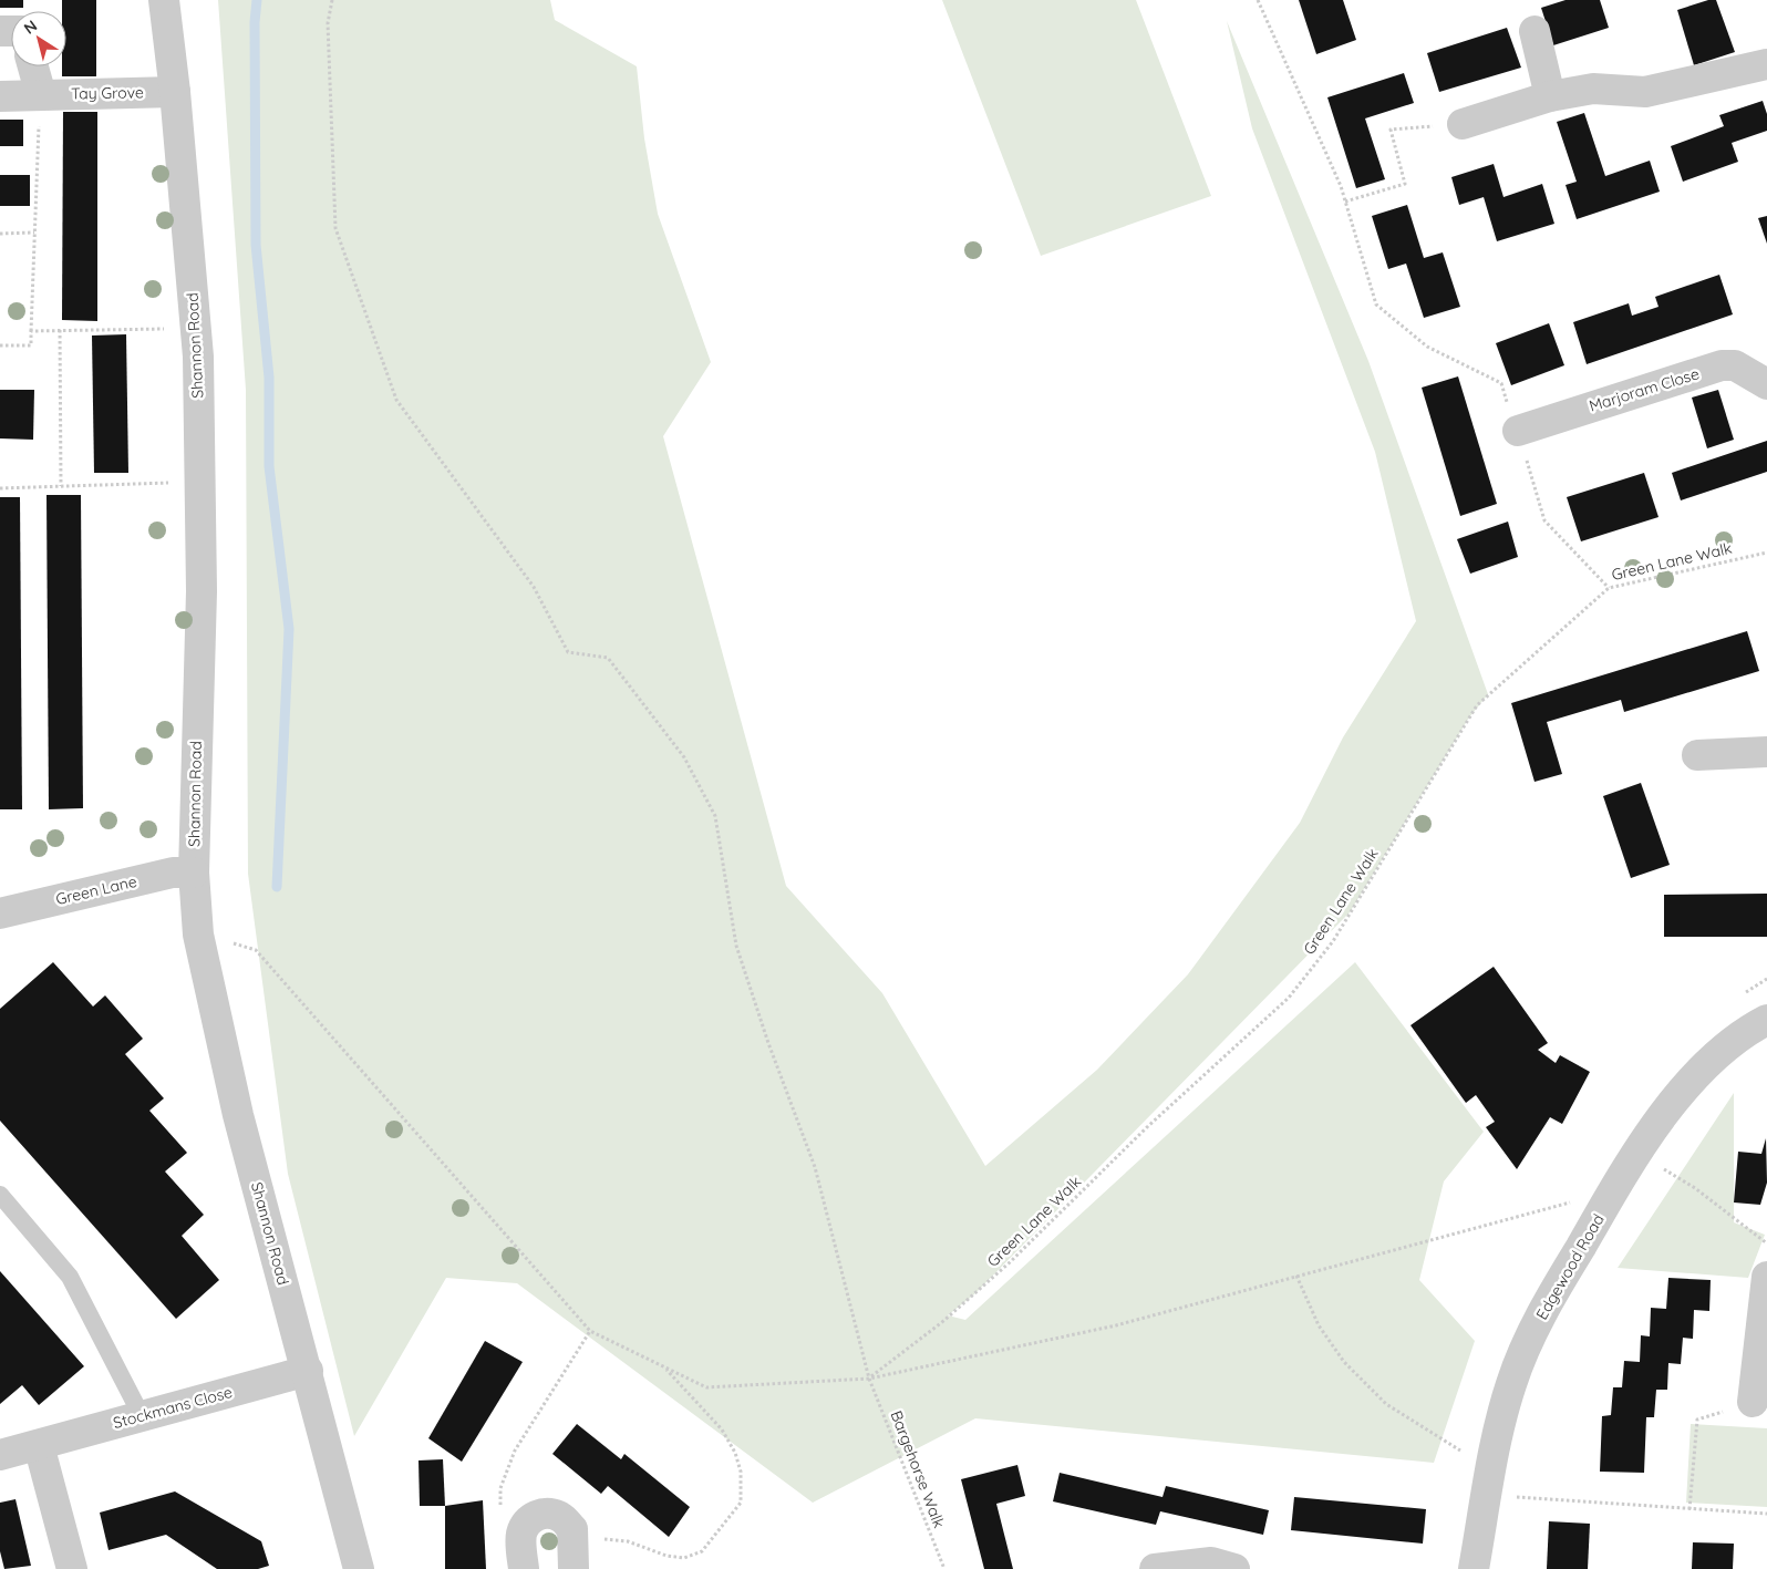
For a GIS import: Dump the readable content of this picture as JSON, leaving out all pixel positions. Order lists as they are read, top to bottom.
{
  "streets": {
    "street": [
      "Tay Grove",
      "Shannon Road",
      "Marjoram Close",
      "Green Lane",
      "Edgewood Road",
      "Stockmans Close"
    ],
    "path": ["Green Lane Walk", "Bargehorse Walk"]
  },
  "crossings": [
    ["Tay Grove", "Shannon Road"],
    ["Shannon Road", "Green Lane"],
    ["Shannon Road", "Stockmans Close"],
    ["Green Lane Walk", "Bargehorse Walk"]
  ],
  "north": "top left"
}
